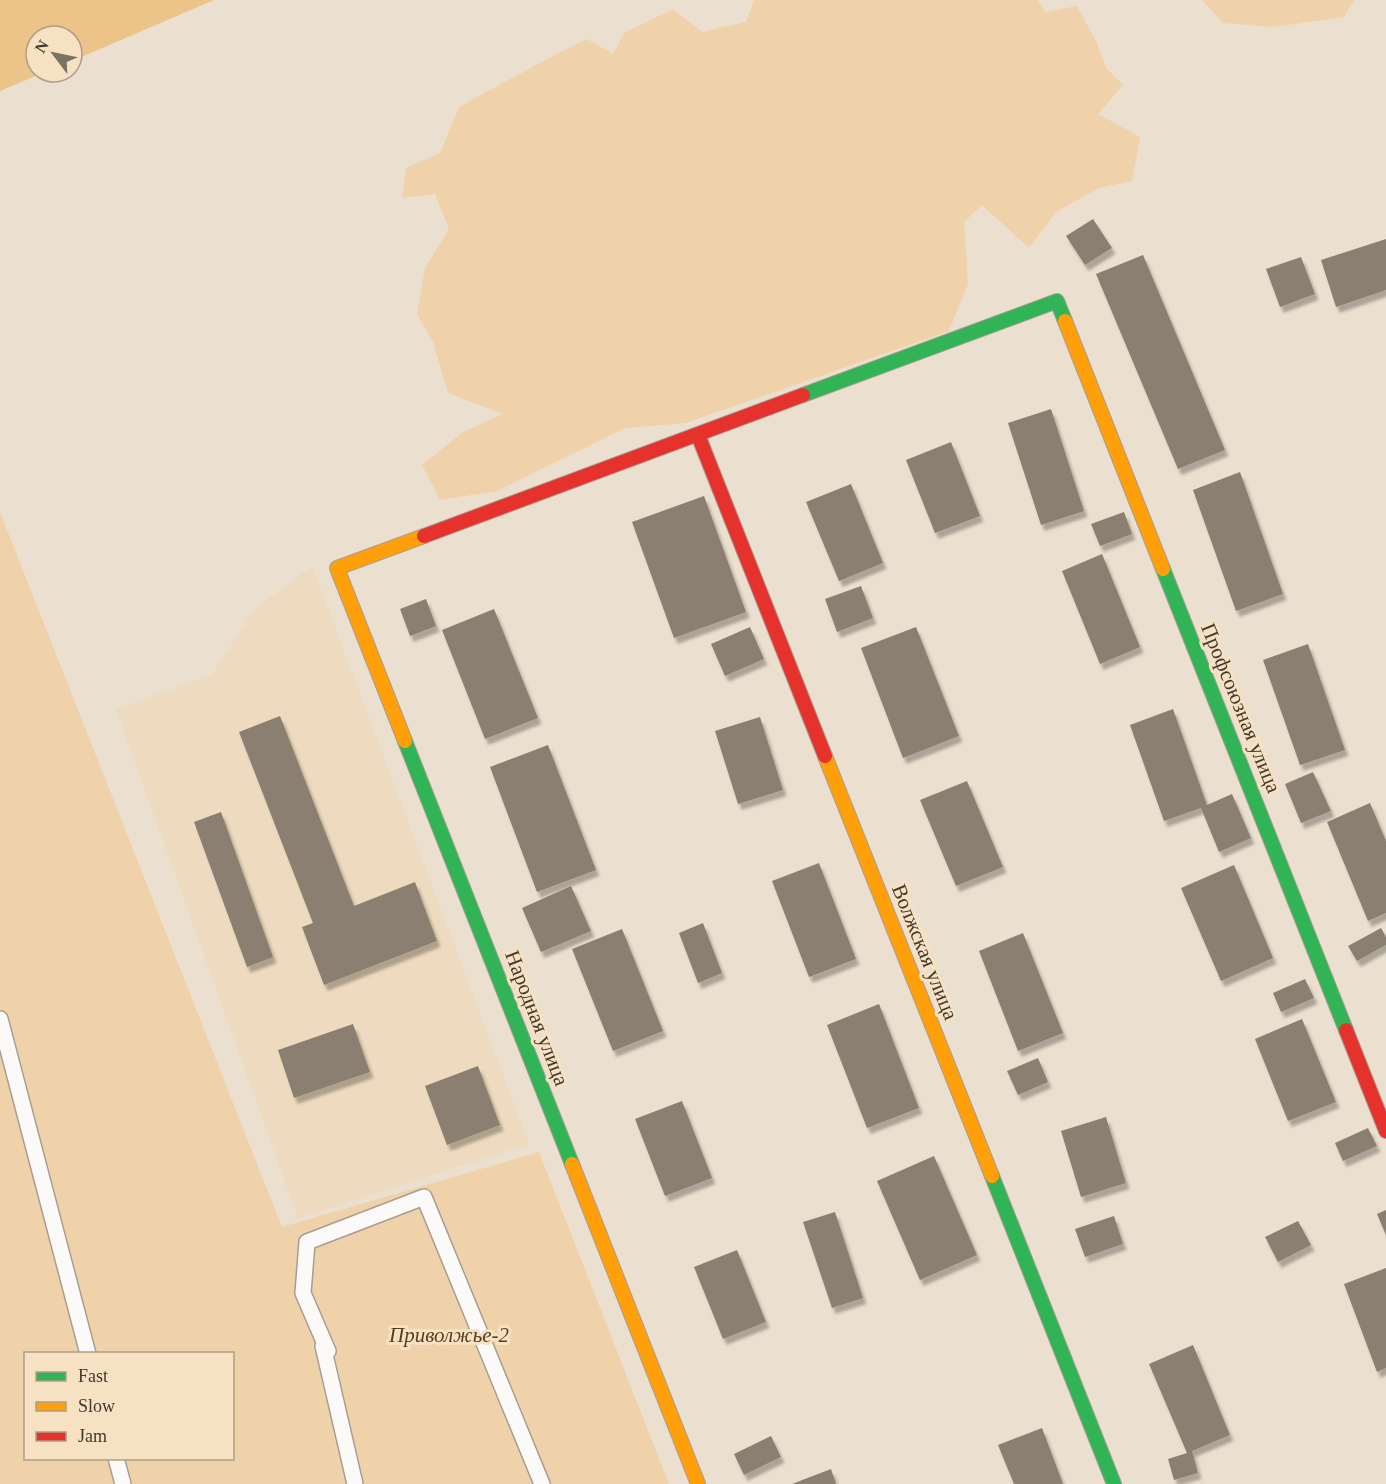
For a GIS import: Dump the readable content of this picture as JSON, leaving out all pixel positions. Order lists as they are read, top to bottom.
{
  "streets": {
    "street": ["Профсоюзная улица", "Волжская улица", "Народная улица"]
  },
  "crossings": [
    ["Профсоюзная улица", "Волжская улица"],
    ["Профсоюзная улица", "Народная улица"],
    ["Волжская улица", "Народная улица"]
  ],
  "parks": ["Приволжье-2"],
  "legend": ["Fast", "Slow", "Jam"],
  "north": "top left"
}
